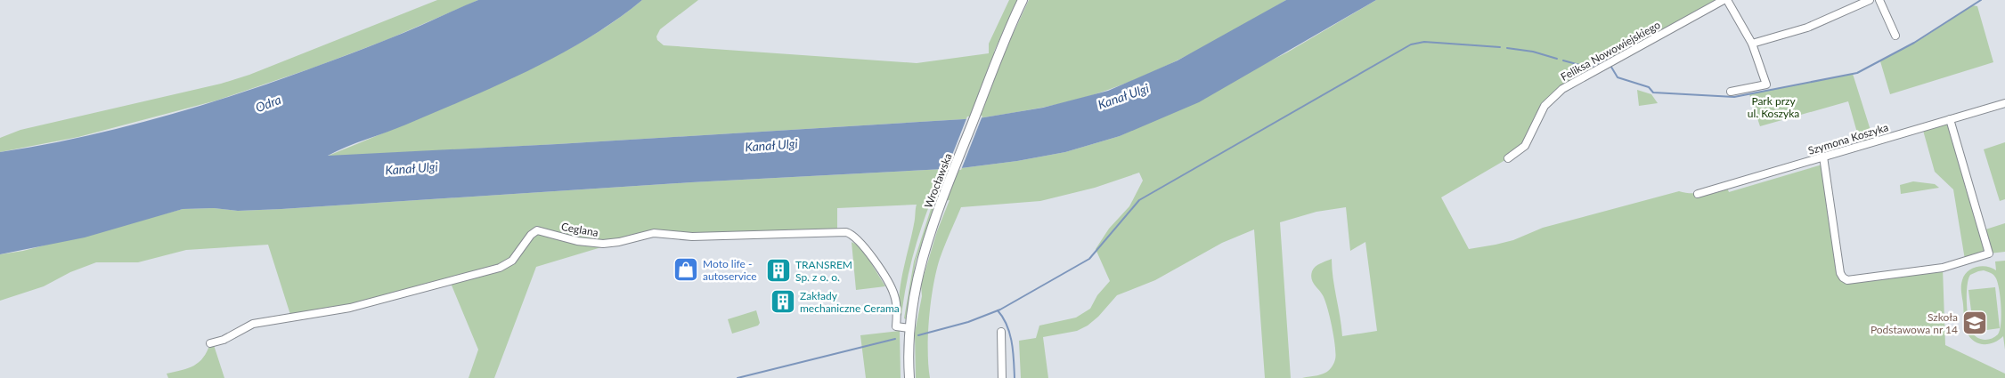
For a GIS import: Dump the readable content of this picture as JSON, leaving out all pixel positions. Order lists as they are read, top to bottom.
{
  "streets": {
    "main road": ["Wrocławska"],
    "street": ["Feliksa Nowowiejskiego", "Szymona Koszyka", "Ceglana"]
  },
  "crossings": [
    ["Wrocławska", "Ceglana"]
  ],
  "water": ["Kanał Ulgi", "Odra"],
  "parks": ["Park przy ul. Koszyka"],
  "places": {
    "shop": ["Moto life - autoservice"],
    "building": ["TRANSREM Sp. z o. o.", "Zakłady mechaniczne Cerama"],
    "school or university": ["Szkoła Podstawowa nr 14"]
  }
}
